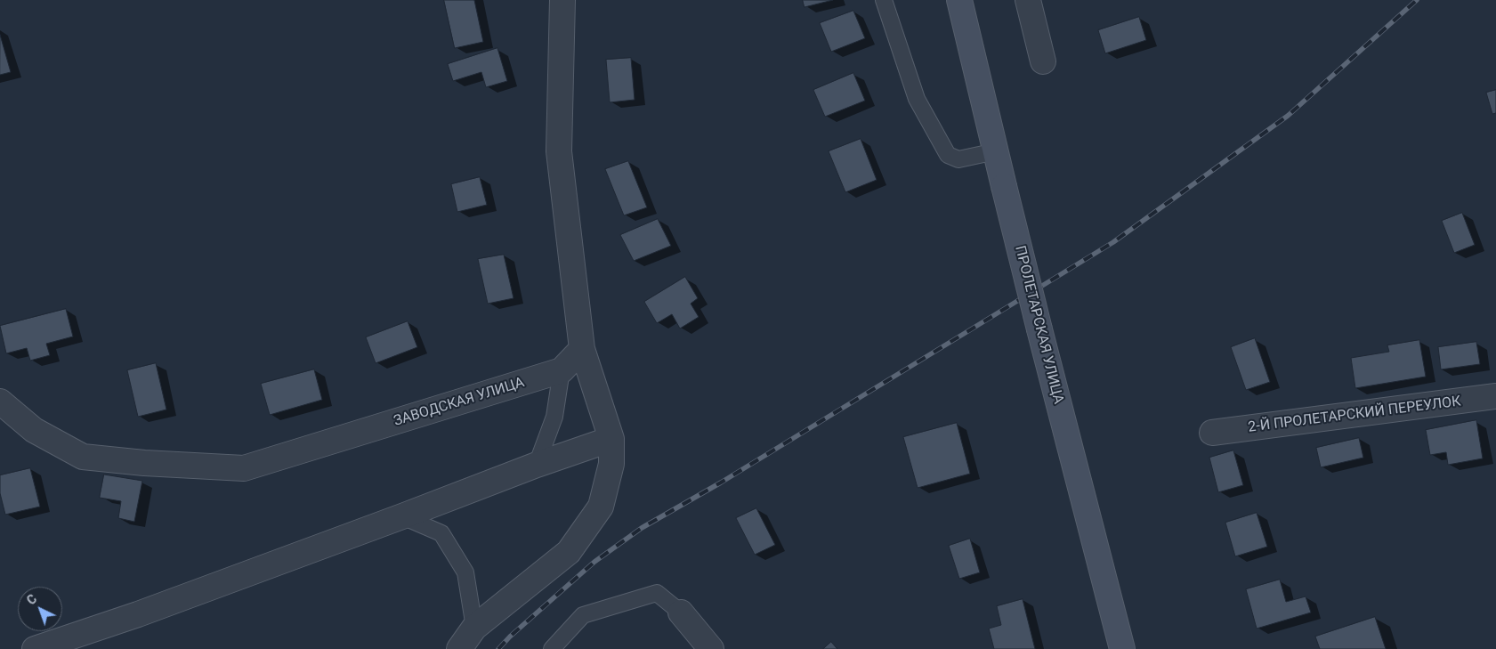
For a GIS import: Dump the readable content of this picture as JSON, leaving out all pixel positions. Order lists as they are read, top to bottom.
{
  "streets": {
    "main road": ["ПРОЛЕТАРСКАЯ УЛИЦА"],
    "street": ["ЗАВОДСКАЯ УЛИЦА", "2-Й ПРОЛЕТАРСКИЙ ПЕРЕУЛОК"]
  },
  "north": "top left"
}
